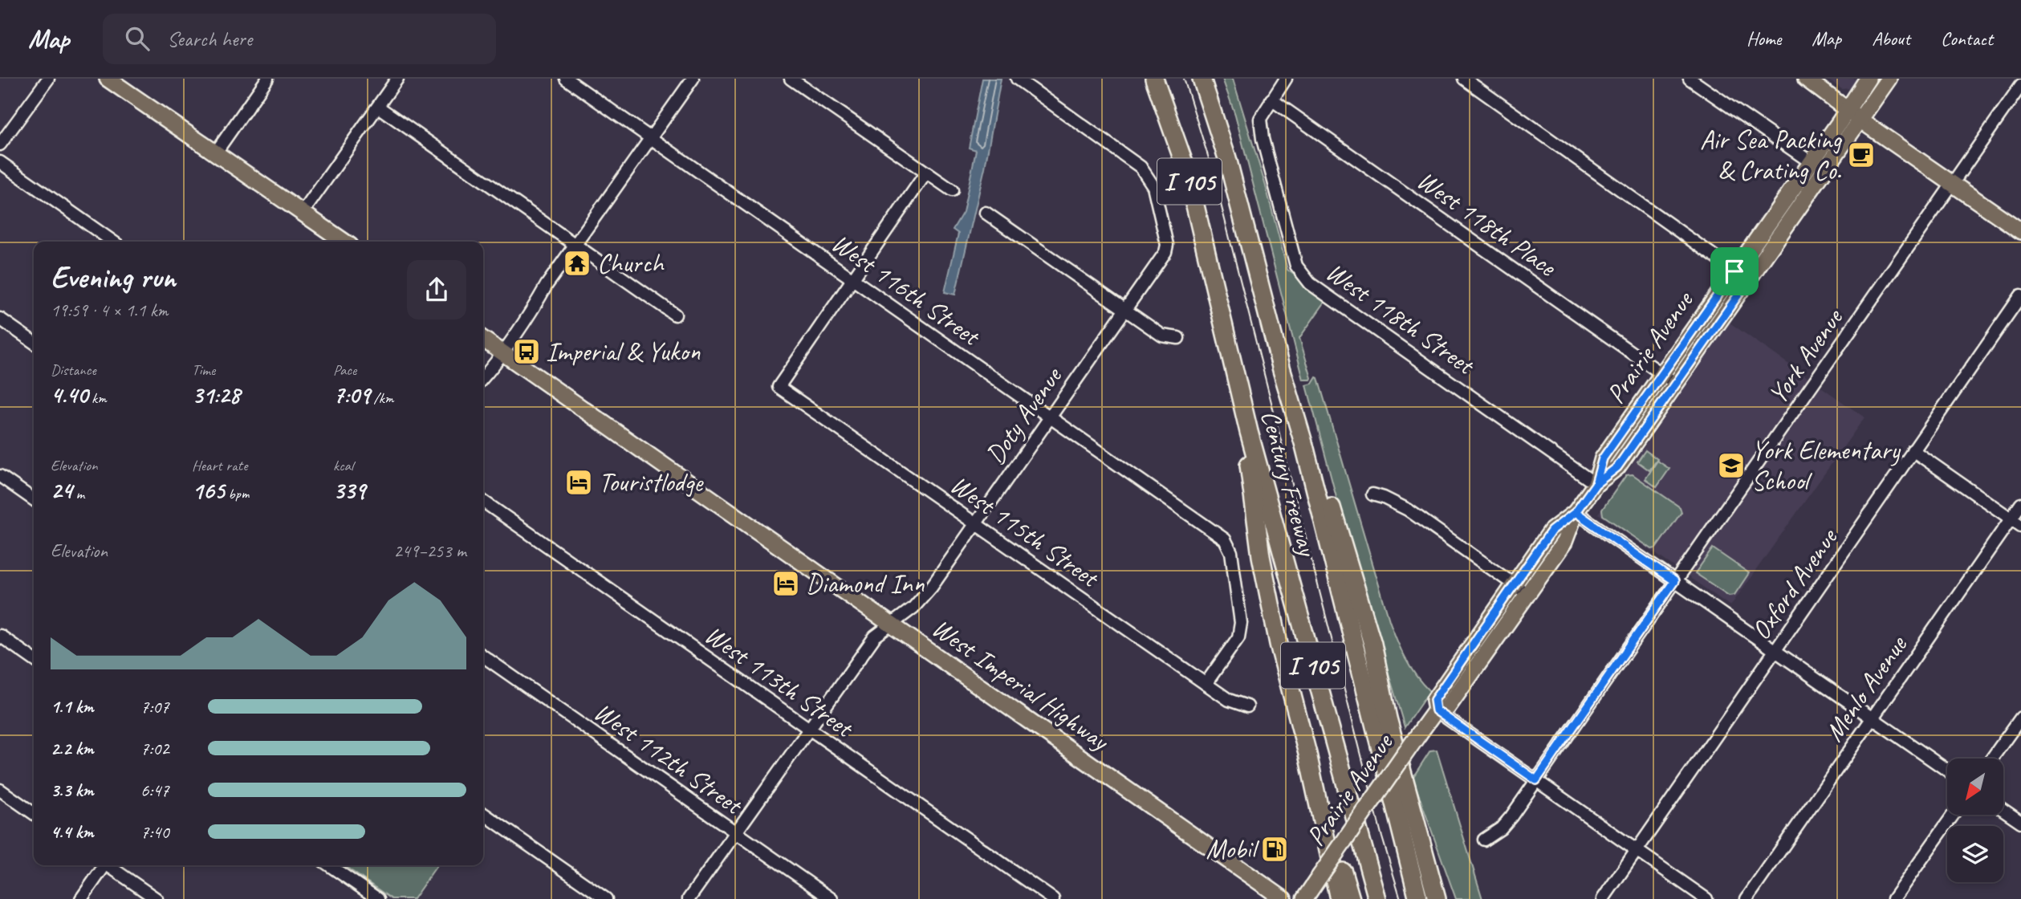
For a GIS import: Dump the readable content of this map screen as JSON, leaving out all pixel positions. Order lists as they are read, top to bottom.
{
  "streets": {
    "highway": ["I 105", "Century Freeway"],
    "main road": ["Prairie Avenue", "West Imperial Highway"],
    "street": [
      "West 118th Place",
      "West 116th Street",
      "West 118th Street",
      "York Avenue",
      "Doty Avenue",
      "West 115th Street",
      "Oxford Avenue",
      "West 113th Street",
      "Menlo Avenue",
      "West 112th Street"
    ]
  },
  "crossings": [
    ["West 118th Place", "West 118th Street"],
    ["West 118th Place", "Prairie Avenue"],
    ["West 116th Street", "Doty Avenue"],
    ["West 116th Street", "West 115th Street"],
    ["West 118th Street", "Prairie Avenue"],
    ["Doty Avenue", "West 115th Street"],
    ["Doty Avenue", "West 113th Street"],
    ["Doty Avenue", "West Imperial Highway"],
    ["Doty Avenue", "West 112th Street"]
  ],
  "places": {
    "cafe": ["Air Sea Packing & Crating Co."],
    "temple": ["Church"],
    "bus stop": ["Imperial & Yukon"],
    "school or university": ["York Elementary School"],
    "hotel": ["Touristlodge", "Diamond Inn"],
    "fuel station": ["Mobil"]
  },
  "north": "bottom left",
  "page": {
    "header": "Map",
    "search": "Search here",
    "nav": [
      "Home",
      "Map",
      "About",
      "Contact"
    ],
    "heading": ["Evening run", "19:59 · 4 × 1.1 km"],
    "stats": [
      ["Distance", "4.40 km"],
      ["Time", "31:28"],
      ["Pace", "7:09 /km"],
      ["Elevation", "24 m"],
      ["Heart rate", "165 bpm"],
      ["kcal", "339"]
    ],
    "chart": ["Elevation", "249–253 m"],
    "list": [
      {
        "name": "1.1 km",
        "note": "7:07"
      },
      {
        "name": "2.2 km",
        "note": "7:02"
      },
      {
        "name": "3.3 km",
        "note": "6:47"
      },
      {
        "name": "4.4 km",
        "note": "7:40"
      }
    ]
  }
}
